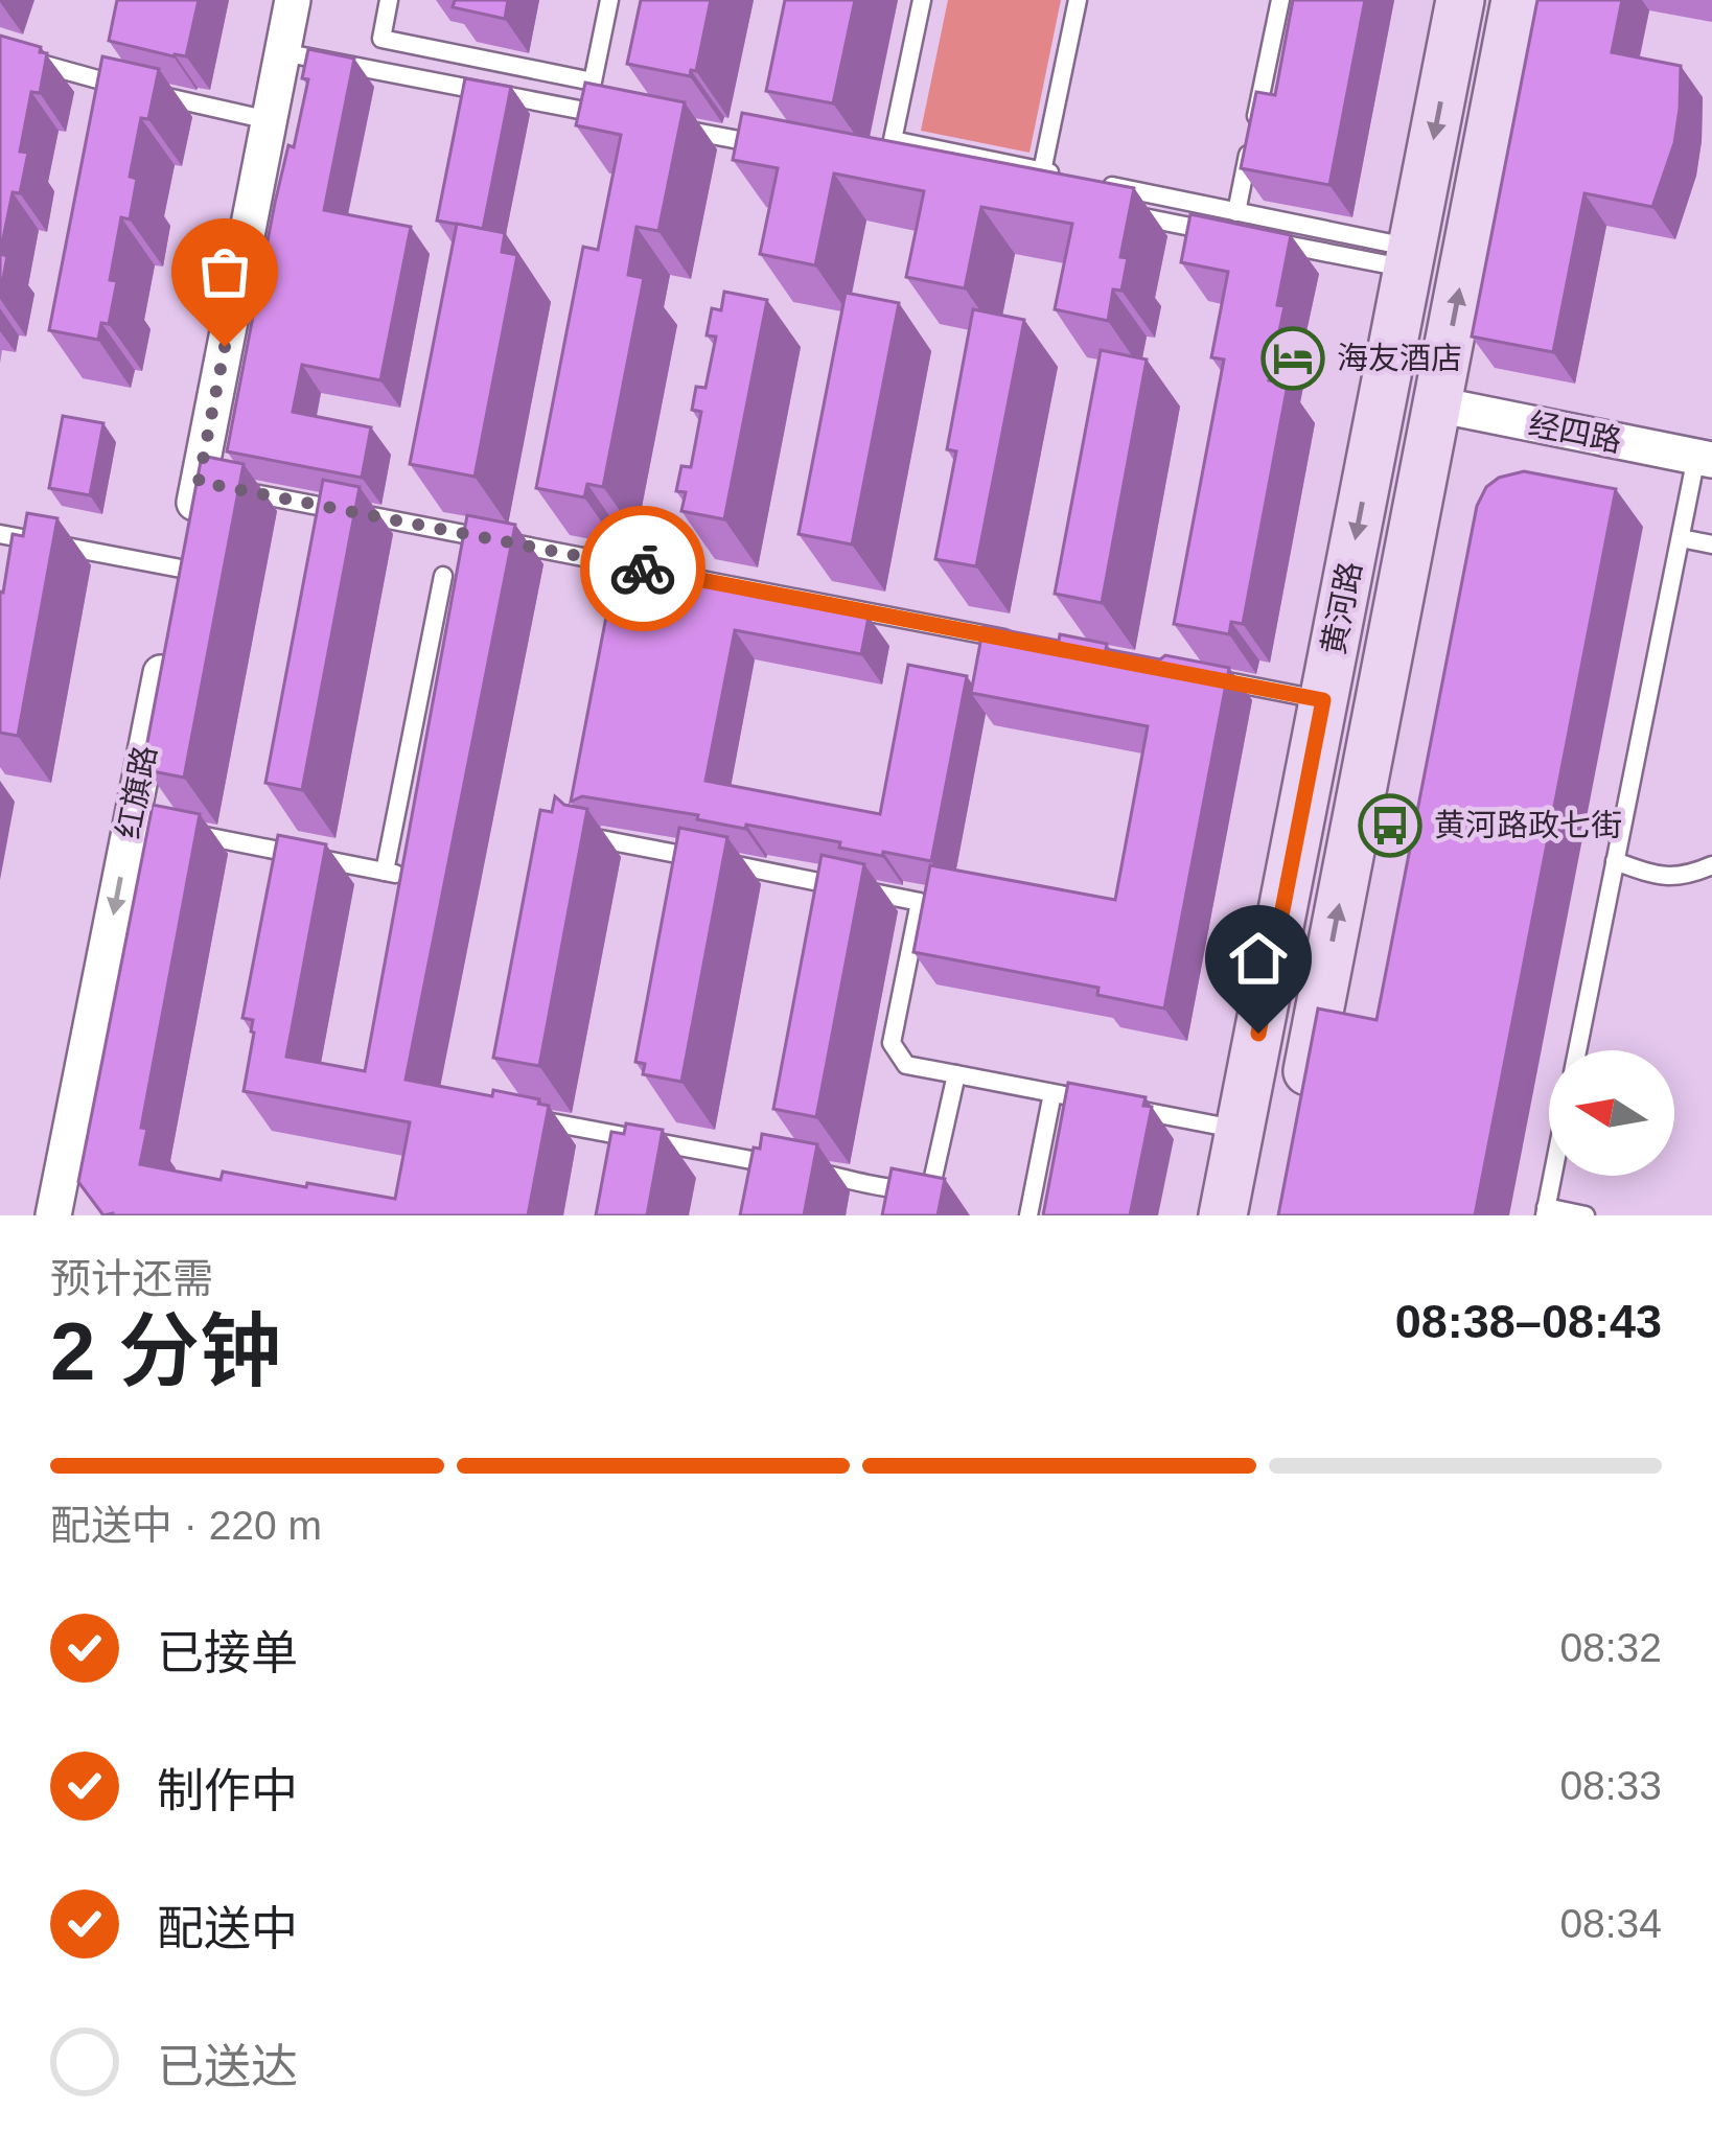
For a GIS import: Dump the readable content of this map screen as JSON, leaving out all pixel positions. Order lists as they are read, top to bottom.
{
  "streets": {
    "main road": ["黄河路"],
    "street": ["经四路", "红旗路"]
  },
  "crossings": [
    ["经四路", "黄河路"]
  ],
  "one_way": ["红旗路"],
  "places": {
    "hotel": ["海友酒店"],
    "bus stop": ["黄河路政七街"]
  },
  "north": "left",
  "page": {
    "heading": ["2 分钟", "预计还需", "08:38–08:43"],
    "bar": "配送中 · 220 m",
    "list": [
      ["已接单", "08:32"],
      ["制作中", "08:33"],
      ["配送中", "08:34"],
      "已送达"
    ]
  }
}
